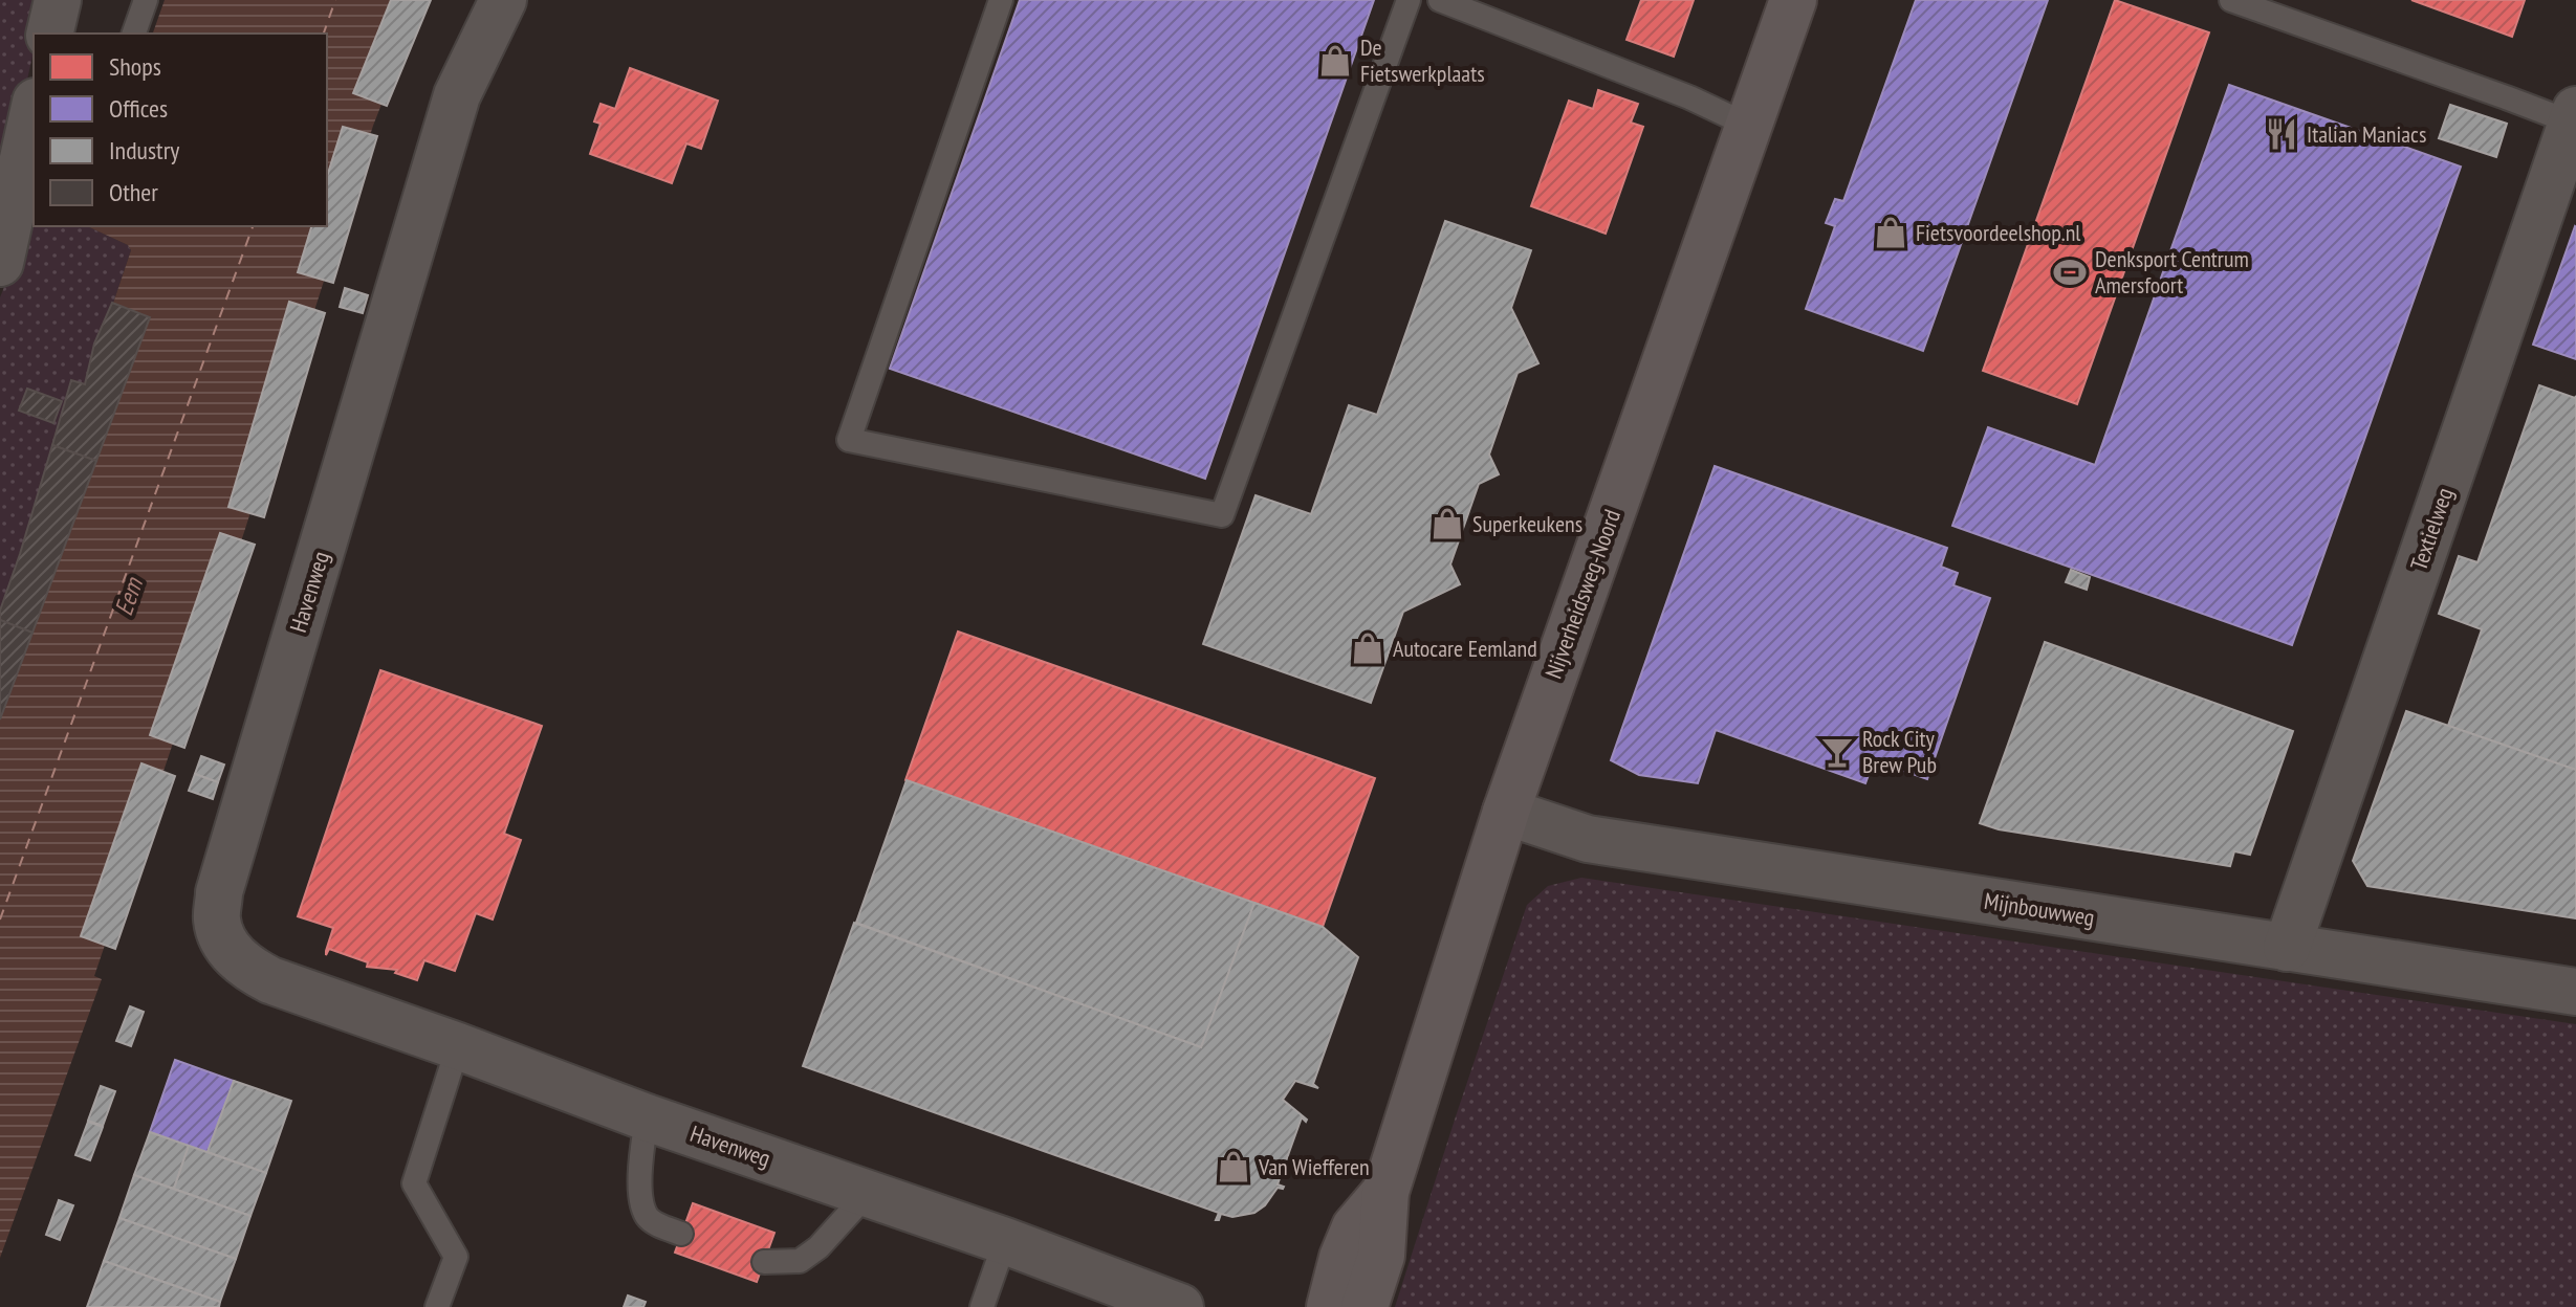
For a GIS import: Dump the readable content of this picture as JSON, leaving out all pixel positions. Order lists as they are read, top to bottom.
{
  "streets": {
    "street": [
      "Textielweg",
      "Havenweg",
      "Nijverheidsweg-Noord",
      "Mijnbouwweg"
    ]
  },
  "crossings": [
    ["Textielweg", "Mijnbouwweg"],
    ["Nijverheidsweg-Noord", "Mijnbouwweg"]
  ],
  "water": ["Eem"],
  "places": {
    "shop": [
      "De Fietswerkplaats",
      "Fietsvoordeelshop.nl",
      "Superkeukens",
      "Autocare Eemland",
      "Van Wiefferen"
    ],
    "restaurant": ["Italian Maniacs"],
    "sports": ["Denksport Centrum Amersfoort"],
    "bar": ["Rock City Brew Pub"]
  },
  "legend": [
    "Shops",
    "Offices",
    "Industry",
    "Other"
  ]
}
